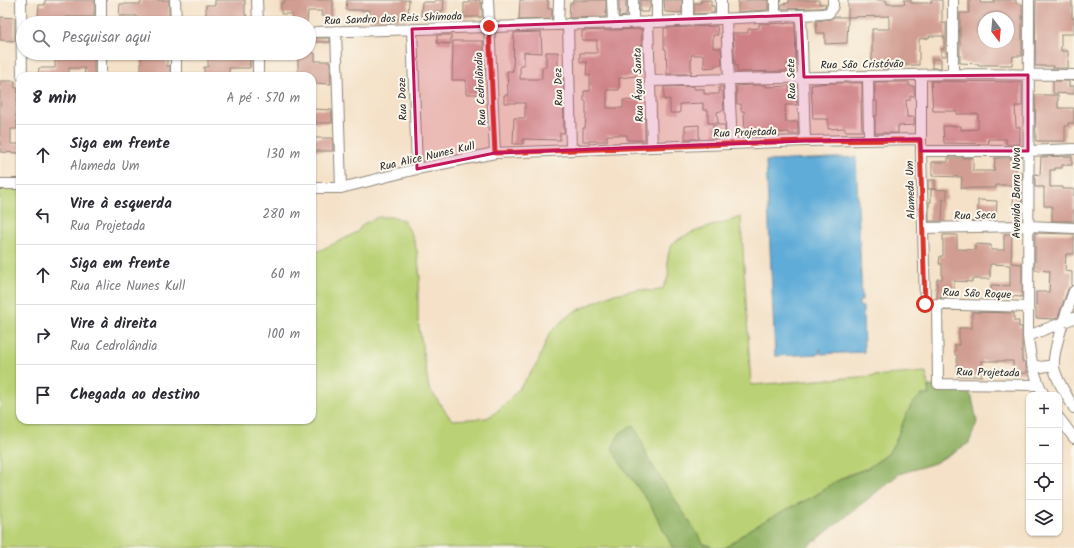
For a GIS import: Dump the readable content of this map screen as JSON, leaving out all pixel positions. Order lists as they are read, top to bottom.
{
  "streets": {
    "street": [
      "Rua Sandro dos Reis Shimoda",
      "Rua São Cristóvão",
      "Rua Sete",
      "Rua Água Santa",
      "Rua Dez",
      "Rua Cedrolândia",
      "Rua Doze",
      "Rua Projetada",
      "Rua Alice Nunes Kull",
      "Alameda Um",
      "Avenida Barra Nova",
      "Rua Seca",
      "Rua São Roque"
    ]
  },
  "crossings": [
    ["Rua Sandro dos Reis Shimoda", "Rua Sete"],
    ["Rua Sandro dos Reis Shimoda", "Rua Água Santa"],
    ["Rua Sandro dos Reis Shimoda", "Rua Dez"],
    ["Rua Sandro dos Reis Shimoda", "Rua Cedrolândia"],
    ["Rua Sandro dos Reis Shimoda", "Rua Doze"],
    ["Rua São Cristóvão", "Rua Sete"],
    ["Rua São Cristóvão", "Rua Água Santa"],
    ["Rua São Cristóvão", "Alameda Um"],
    ["Rua São Cristóvão", "Avenida Barra Nova"],
    ["Rua Sete", "Rua Projetada"],
    ["Rua Água Santa", "Rua Projetada"],
    ["Rua Dez", "Rua Projetada"],
    ["Rua Dez", "Rua Alice Nunes Kull"],
    ["Rua Cedrolândia", "Rua Alice Nunes Kull"],
    ["Rua Doze", "Rua Alice Nunes Kull"],
    ["Rua Projetada", "Rua Alice Nunes Kull"],
    ["Rua Projetada", "Alameda Um"],
    ["Rua Projetada", "Avenida Barra Nova"],
    ["Rua Projetada", "Rua São Roque"],
    ["Alameda Um", "Rua Seca"],
    ["Alameda Um", "Rua São Roque"],
    ["Avenida Barra Nova", "Rua Seca"],
    ["Avenida Barra Nova", "Rua São Roque"]
  ],
  "north": "bottom",
  "page": {
    "search": "Pesquisar aqui",
    "heading": ["8 min", "A pé · 570 m"],
    "list": [
      ["Siga em frente", "Alameda Um", "130 m"],
      ["Vire à esquerda", "Rua Projetada", "280 m"],
      ["Siga em frente", "Rua Alice Nunes Kull", "60 m"],
      ["Vire à direita", "Rua Cedrolândia", "100 m"],
      "Chegada ao destino"
    ],
    "map_buttons": ["+", "−"]
  }
}
